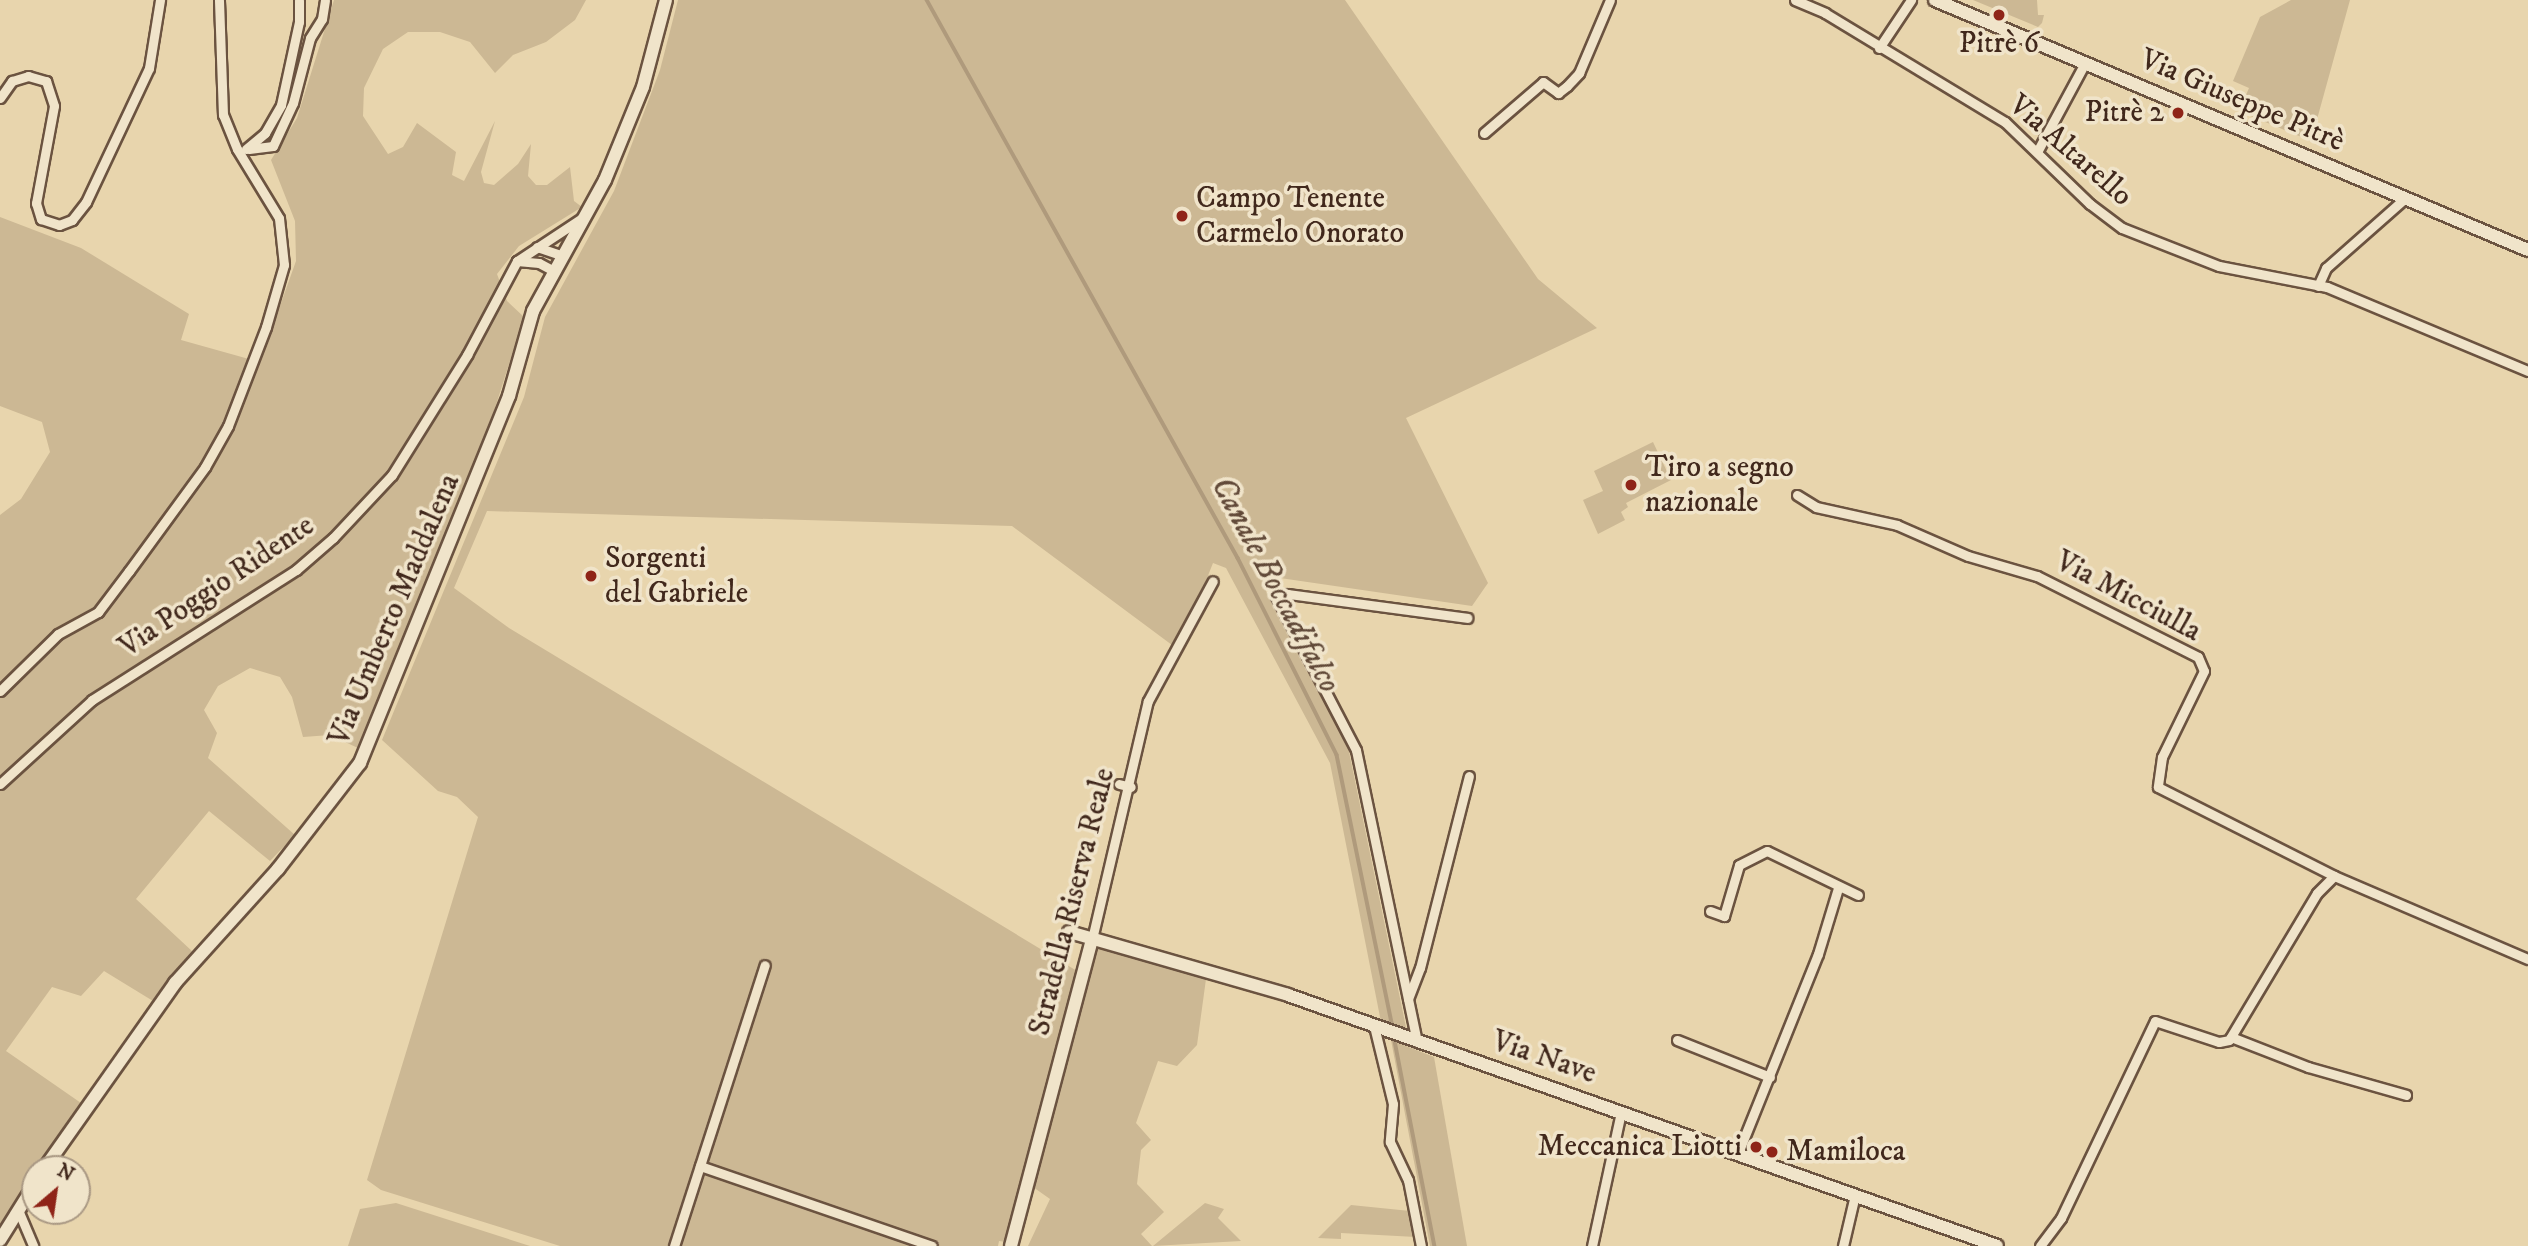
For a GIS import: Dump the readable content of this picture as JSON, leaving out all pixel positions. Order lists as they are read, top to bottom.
{
  "streets": {
    "street": [
      "Via Giuseppe Pitrè",
      "Via Altarello",
      "Via Poggio Ridente",
      "Via Micciulla",
      "Via Umberto Maddalena",
      "Stradella Riserva Reale",
      "Via Nave"
    ]
  },
  "crossings": [
    ["Via Poggio Ridente", "Via Umberto Maddalena"],
    ["Stradella Riserva Reale", "Via Nave"]
  ],
  "water": ["Canale Boccadifalco"],
  "places": [
    "Pitrè 6",
    "Pitrè 2",
    "Campo Tenente Carmelo Onorato",
    "Tiro a segno nazionale",
    "Sorgenti del Gabriele",
    "Meccanica Liotti",
    "Mamiloca"
  ],
  "north": "top right"
}
